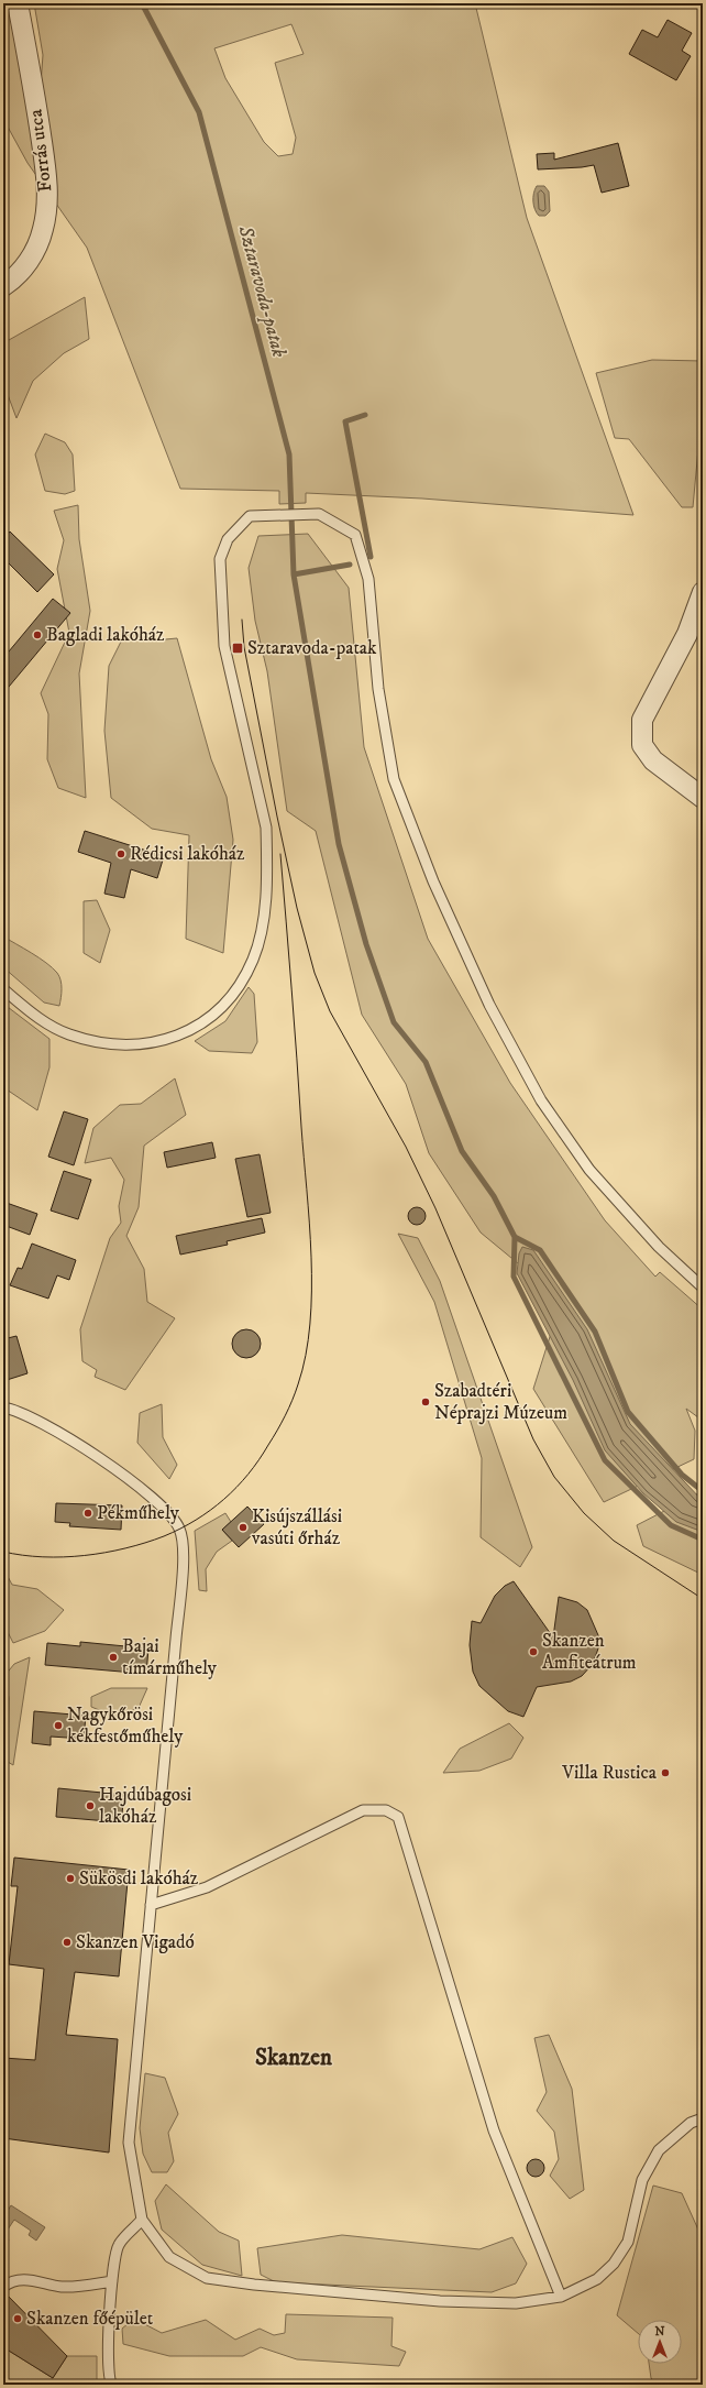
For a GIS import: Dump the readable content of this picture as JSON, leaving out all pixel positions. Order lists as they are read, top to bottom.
{
  "streets": {
    "street": ["Forrás utca"]
  },
  "districts": ["Skanzen"],
  "water": ["Sztaravoda-patak"],
  "places": {
    "other": [
      "Bagladi lakóház",
      "Rédicsi lakóház",
      "Szabadtéri Néprajzi Múzeum",
      "Pékműhely",
      "Kisújszállási vasúti őrház",
      "Skanzen Amfiteátrum",
      "Bajai tímárműhely",
      "Nagykőrösi kékfestőműhely",
      "Villa Rustica",
      "Hajdúbagosi lakóház",
      "Sükösdi lakóház",
      "Skanzen Vigadó",
      "Skanzen főépület"
    ],
    "transit": ["Sztaravoda-patak"]
  },
  "north": "top"
}
